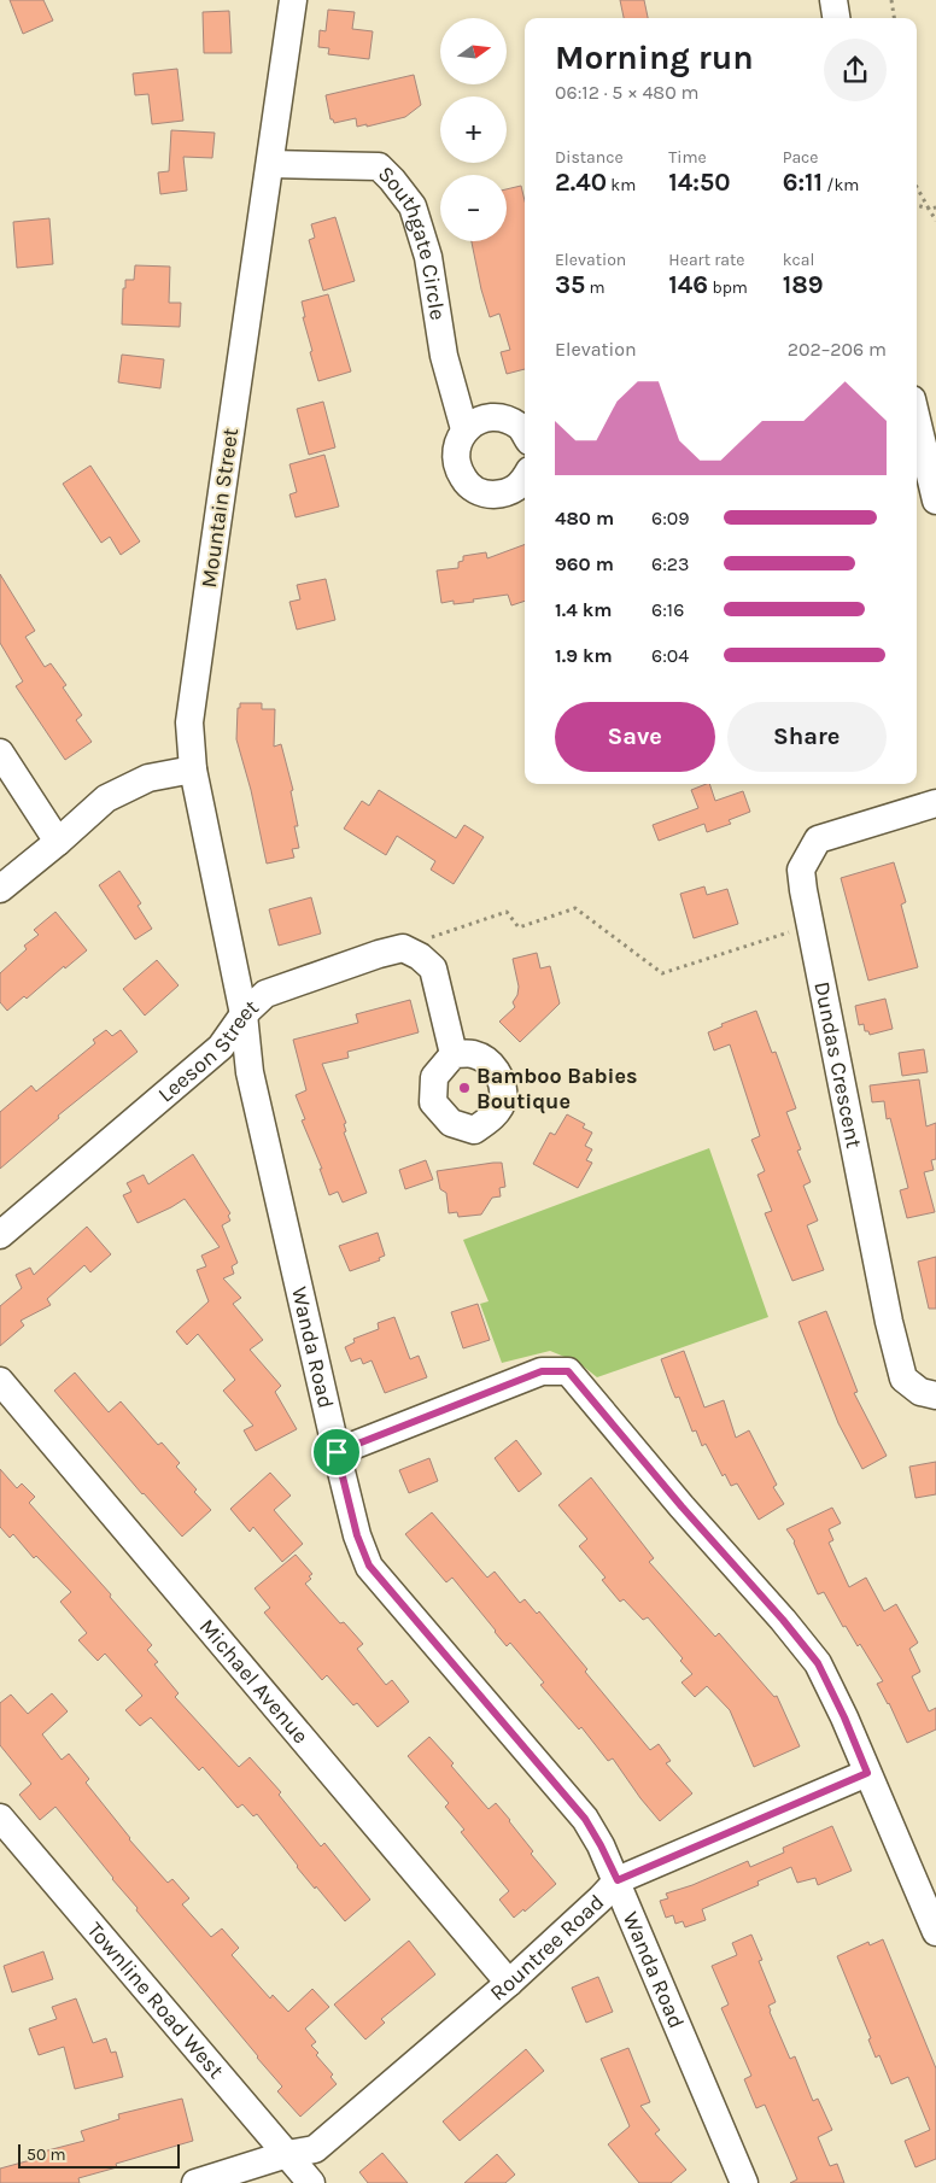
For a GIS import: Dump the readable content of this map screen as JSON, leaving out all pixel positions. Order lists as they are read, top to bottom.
{
  "streets": {
    "street": [
      "Southgate Circle",
      "Mountain Street",
      "Leeson Street",
      "Dundas Crescent",
      "Wanda Road",
      "Michael Avenue",
      "Rountree Road",
      "Townline Road West"
    ]
  },
  "crossings": [
    ["Southgate Circle", "Mountain Street"],
    ["Mountain Street", "Leeson Street"],
    ["Mountain Street", "Wanda Road"],
    ["Leeson Street", "Wanda Road"],
    ["Wanda Road", "Rountree Road"],
    ["Michael Avenue", "Rountree Road"],
    ["Rountree Road", "Townline Road West"]
  ],
  "places": ["Bamboo Babies Boutique"],
  "scale_bar": "50 m",
  "north": "right",
  "page": {
    "map_buttons": ["+", "−"],
    "heading": ["Morning run", "06:12 · 5 × 480 m"],
    "stats": [
      ["Distance", "2.40 km"],
      ["Time", "14:50"],
      ["Pace", "6:11 /km"],
      ["Elevation", "35 m"],
      ["Heart rate", "146 bpm"],
      ["kcal", "189"]
    ],
    "chart": ["Elevation", "202–206 m"],
    "list": [
      {
        "name": "480 m",
        "note": "6:09"
      },
      {
        "name": "960 m",
        "note": "6:23"
      },
      {
        "name": "1.4 km",
        "note": "6:16"
      },
      {
        "name": "1.9 km",
        "note": "6:04"
      }
    ],
    "buttons": ["Save", "Share"],
    "scale": "50 m"
  }
}
